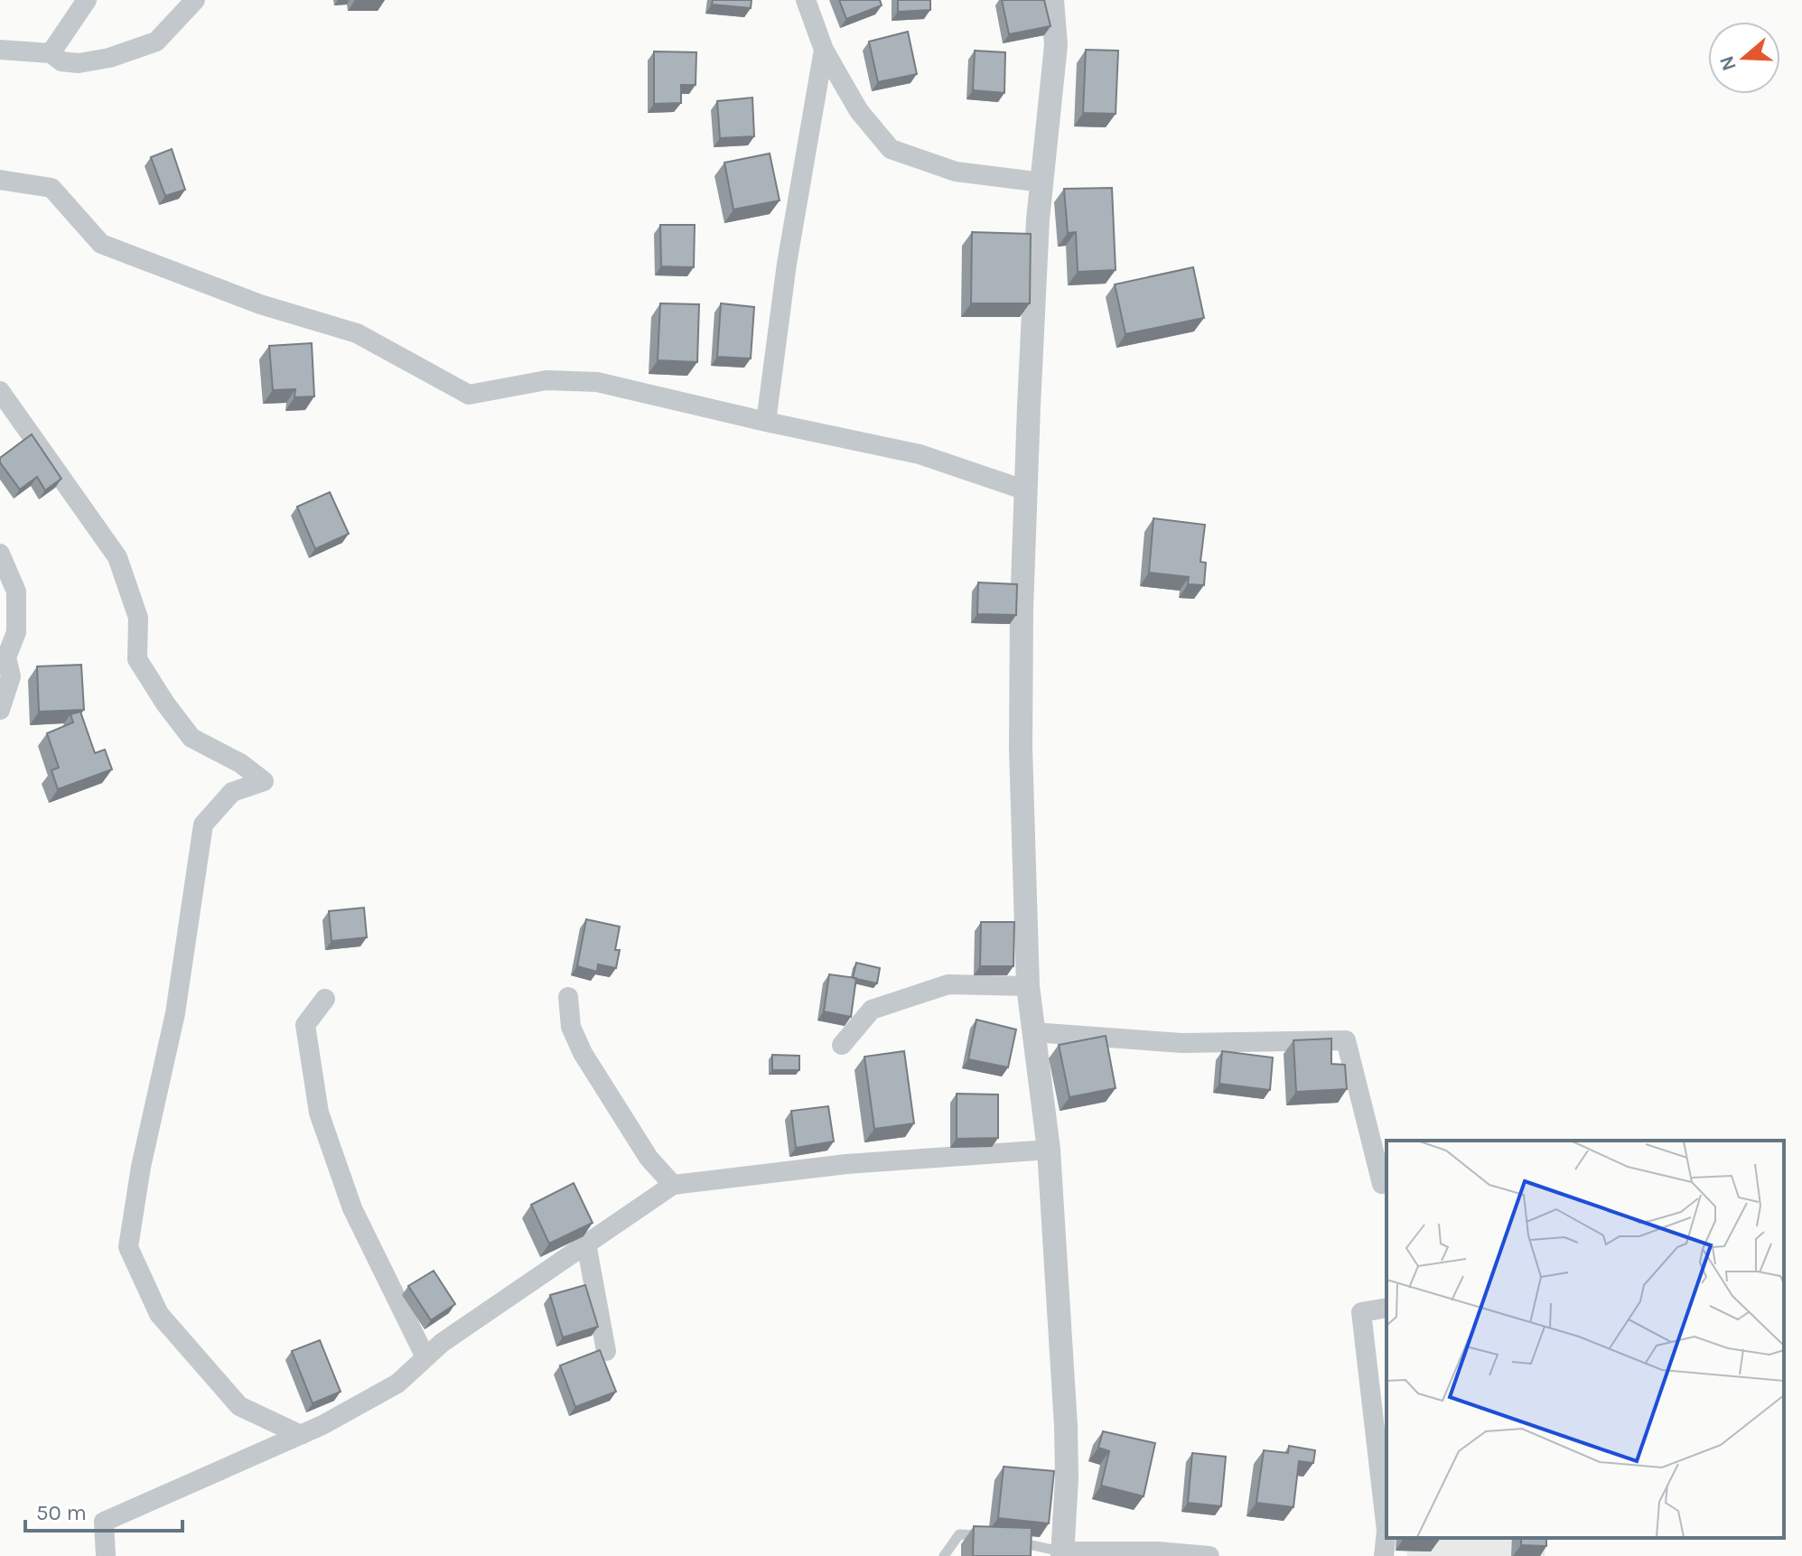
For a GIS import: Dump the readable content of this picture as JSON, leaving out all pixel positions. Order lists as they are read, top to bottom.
{
  "scale_bar": "50 m",
  "north": "left"
}
